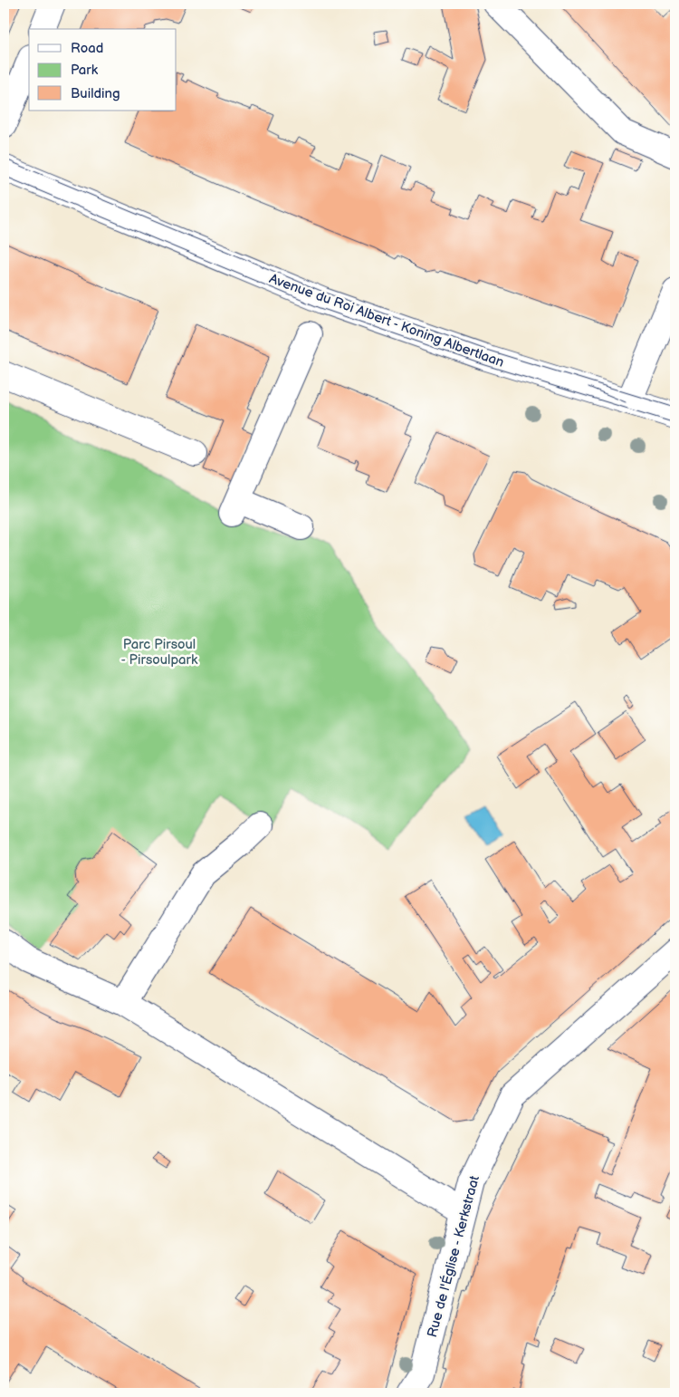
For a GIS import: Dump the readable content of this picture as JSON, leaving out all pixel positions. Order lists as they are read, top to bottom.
{
  "streets": {
    "street": ["Avenue du Roi Albert - Koning Albertlaan", "Rue de l'Église - Kerkstraat"]
  },
  "parks": ["Parc Pirsoul - Pirsoulpark"],
  "legend": ["Road", "Park", "Building"]
}
